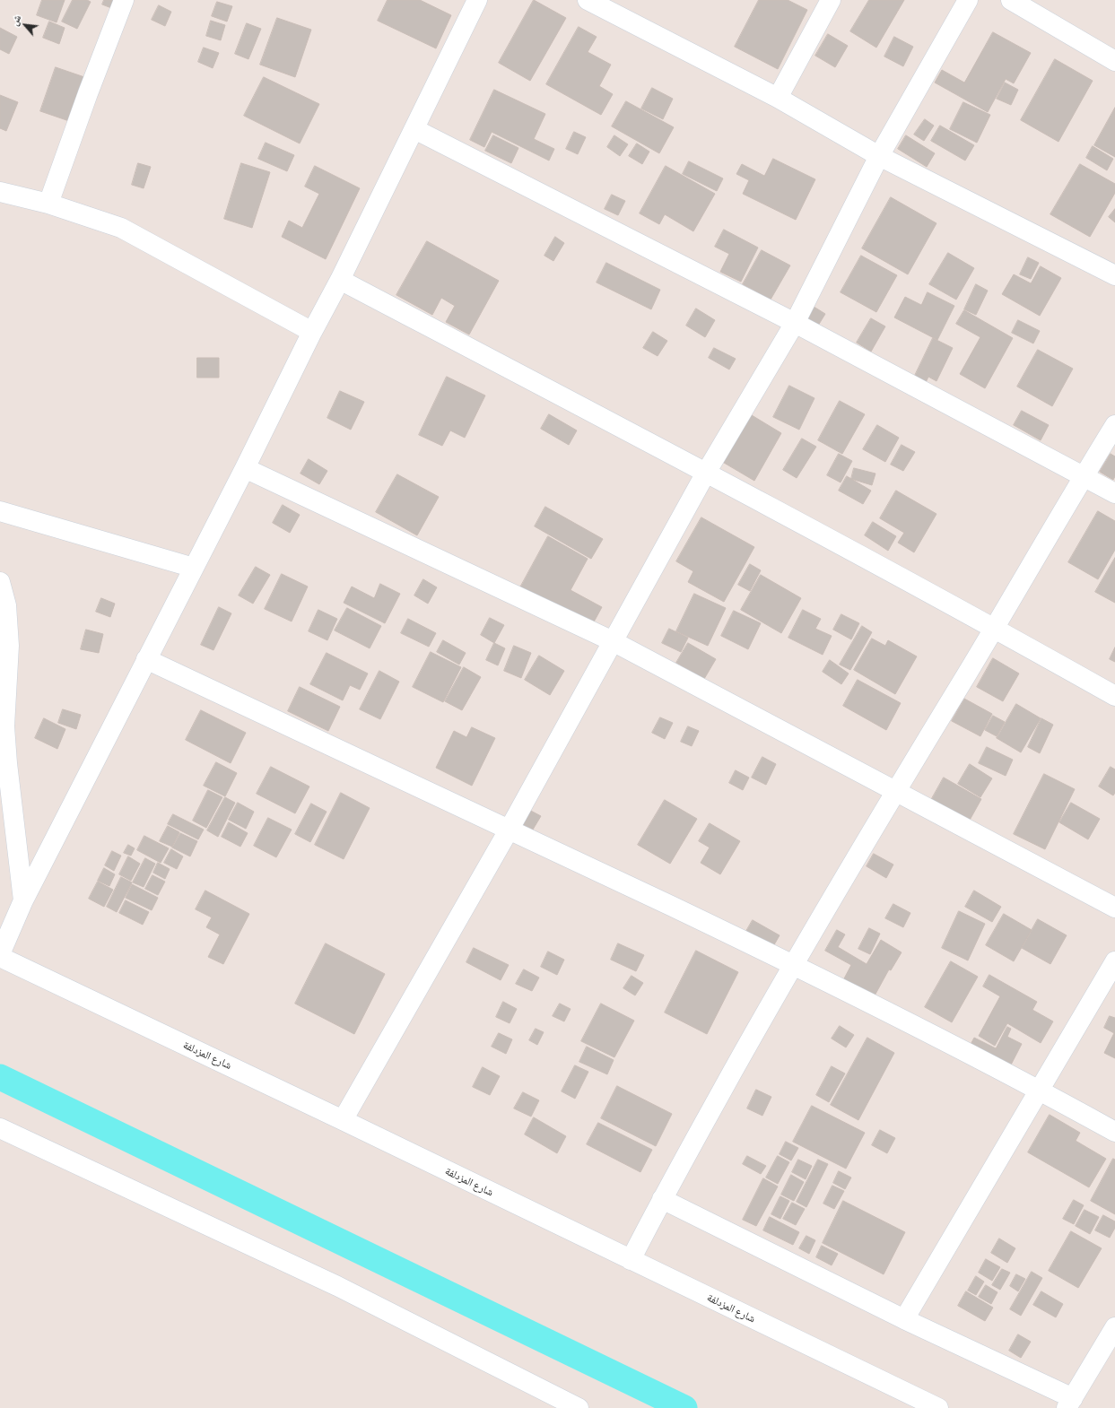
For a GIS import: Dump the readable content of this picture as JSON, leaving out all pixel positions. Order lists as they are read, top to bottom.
{
  "streets": {
    "street": ["شارع المزدلفة"]
  },
  "north": "top left"
}
